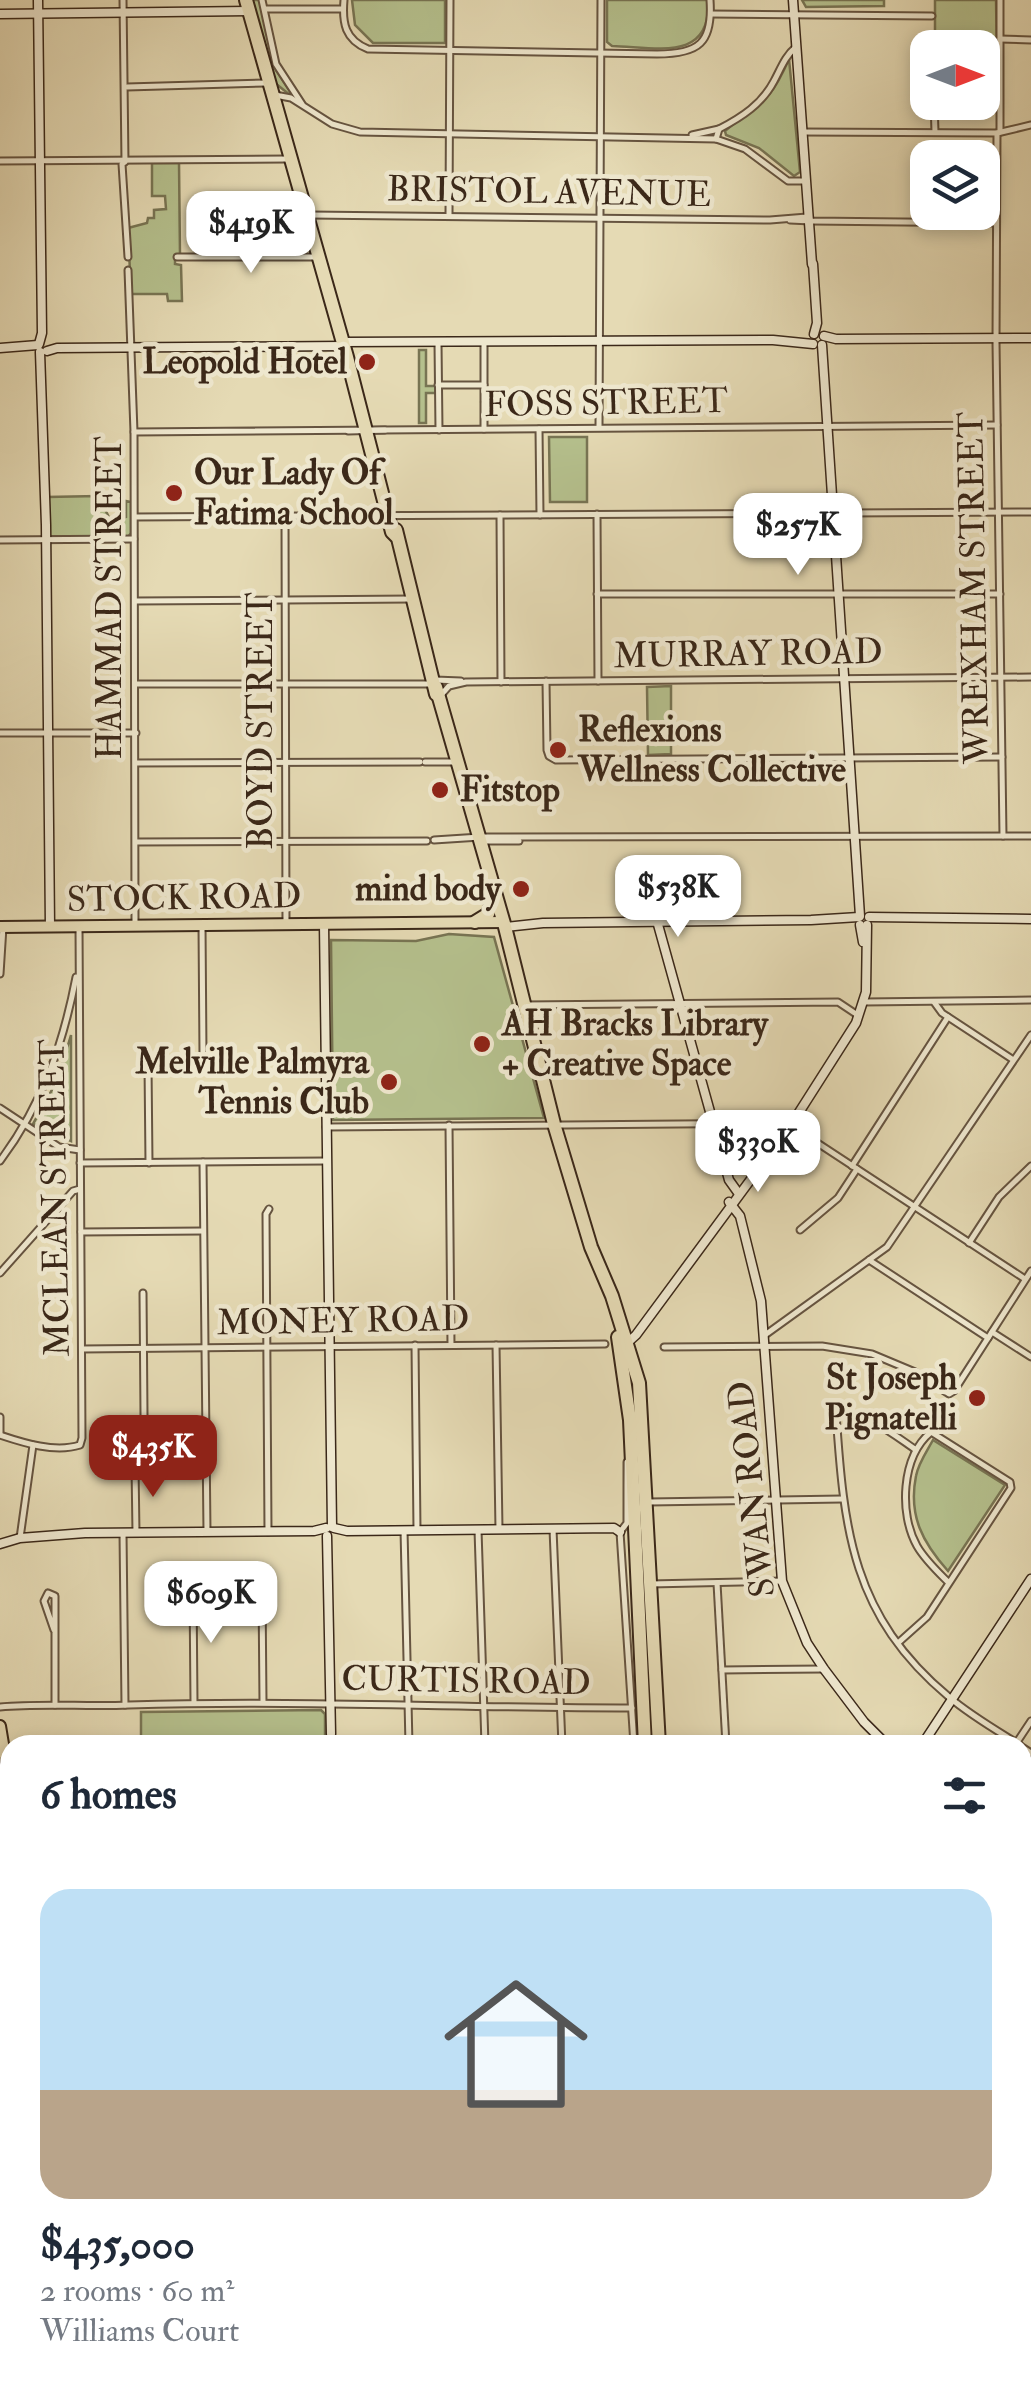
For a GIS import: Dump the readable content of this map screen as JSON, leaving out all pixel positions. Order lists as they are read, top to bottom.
{
  "streets": {
    "main road": ["STOCK ROAD"],
    "street": [
      "BRISTOL AVENUE",
      "FOSS STREET",
      "WREXHAM STREET",
      "HAMMAD STREET",
      "MURRAY ROAD",
      "BOYD STREET",
      "MCLEAN STREET",
      "MONEY ROAD",
      "SWAN ROAD",
      "CURTIS ROAD"
    ]
  },
  "crossings": [
    ["FOSS STREET", "WREXHAM STREET"],
    ["FOSS STREET", "HAMMAD STREET"],
    ["WREXHAM STREET", "MURRAY ROAD"],
    ["HAMMAD STREET", "MURRAY ROAD"],
    ["HAMMAD STREET", "STOCK ROAD"],
    ["MURRAY ROAD", "BOYD STREET"],
    ["BOYD STREET", "STOCK ROAD"],
    ["STOCK ROAD", "MCLEAN STREET"],
    ["MCLEAN STREET", "MONEY ROAD"]
  ],
  "places": [
    "Leopold Hotel",
    "Our Lady Of Fatima School",
    "Reflexions Wellness Collective",
    "Fitstop",
    "mind body",
    "AH Bracks Library + Creative Space",
    "Melville Palmyra Tennis Club",
    "St Joseph Pignatelli"
  ],
  "north": "right",
  "page": {
    "price": [
      "$419K",
      "$257K",
      "$538K",
      "$330K",
      "$435K",
      "$609K"
    ],
    "heading": "6 homes",
    "list": [
      {
        "name": "$435,000",
        "note": "2 rooms · 60 m² · Williams Court"
      }
    ]
  }
}
